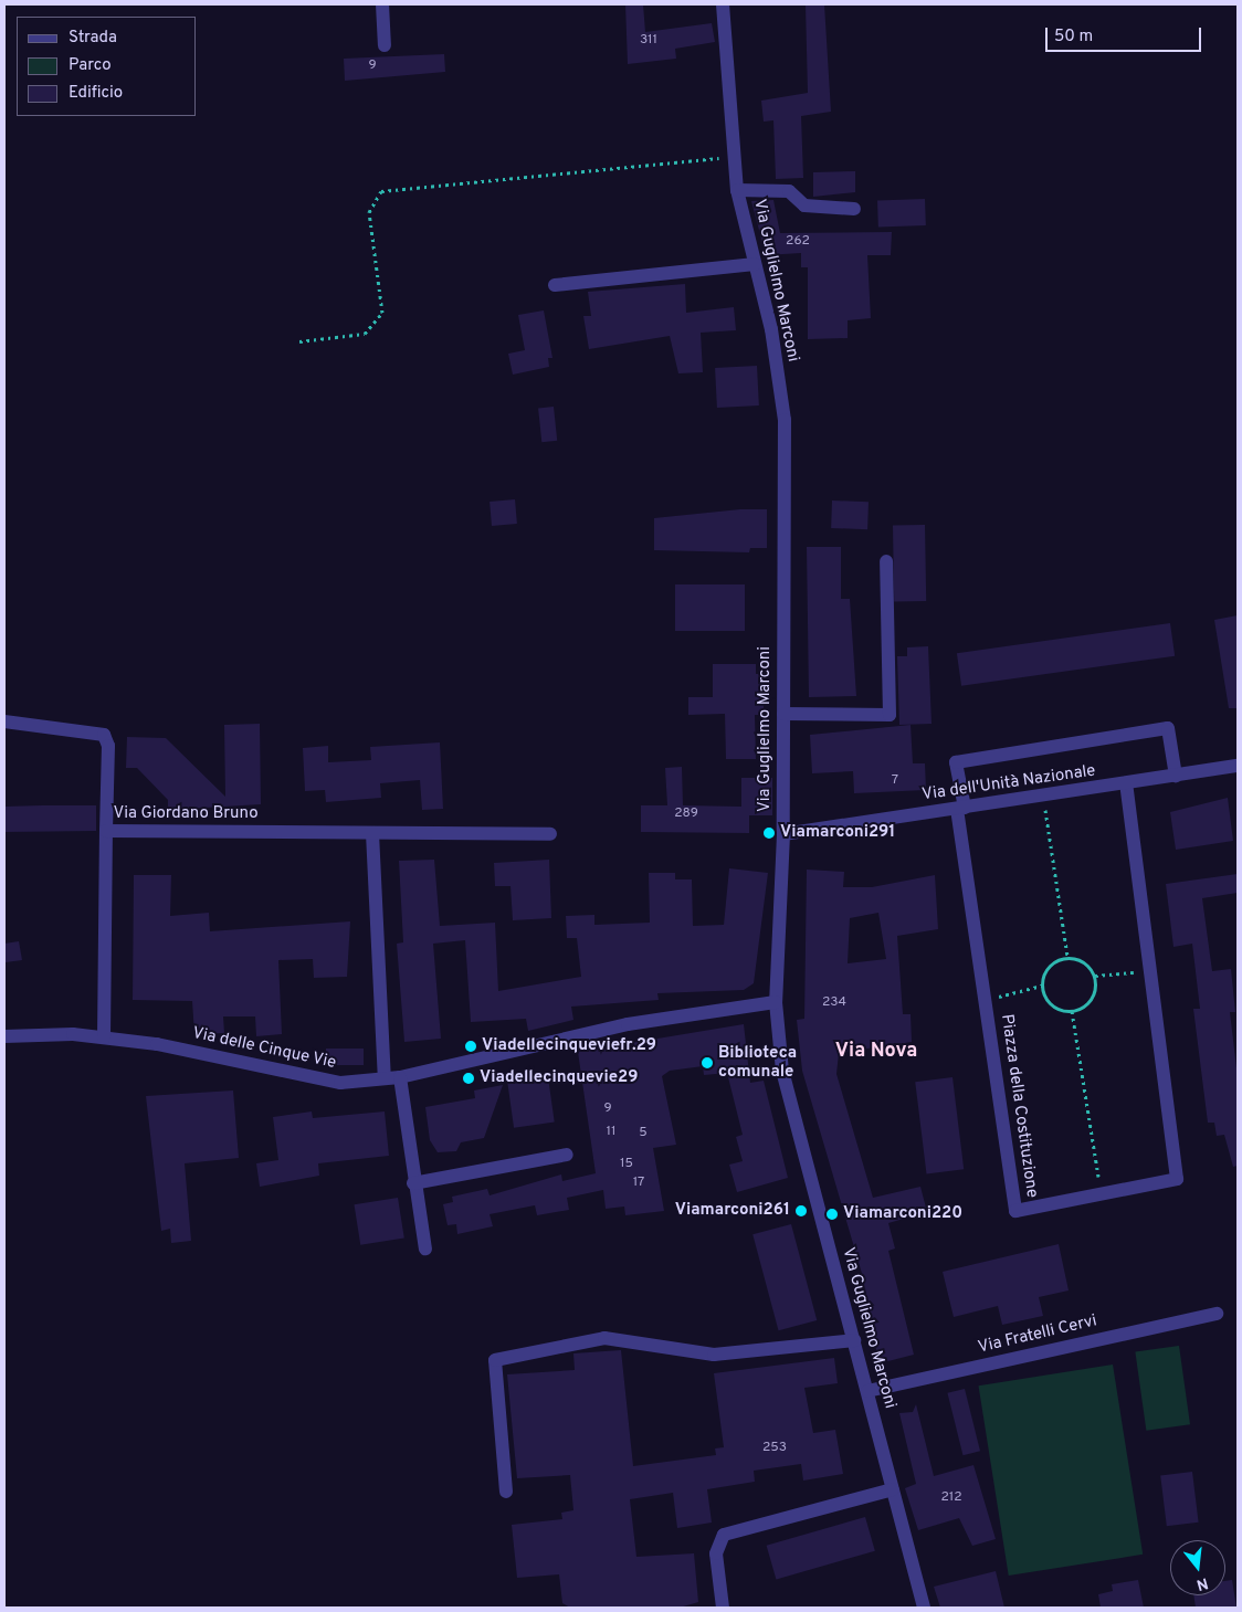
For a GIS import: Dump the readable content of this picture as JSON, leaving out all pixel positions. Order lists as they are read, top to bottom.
{
  "streets": {
    "street": [
      "Via Guglielmo Marconi",
      "Via dell'Unità Nazionale",
      "Via Giordano Bruno",
      "Via delle Cinque Vie",
      "Piazza della Costituzione",
      "Via Fratelli Cervi"
    ]
  },
  "crossings": [
    ["Via Guglielmo Marconi", "Via dell'Unità Nazionale"],
    ["Via Guglielmo Marconi", "Via delle Cinque Vie"],
    ["Via Guglielmo Marconi", "Via Fratelli Cervi"],
    ["Via dell'Unità Nazionale", "Piazza della Costituzione"],
    ["Via Giordano Bruno", "Via delle Cinque Vie"]
  ],
  "districts": ["Via Nova"],
  "places": [
    "Viamarconi291",
    "Viadellecinqueviefr.29",
    "Biblioteca comunale",
    "Viadellecinquevie29",
    "Viamarconi261",
    "Viamarconi220"
  ],
  "house_numbers": [
    "311",
    "9",
    "262",
    "7",
    "289",
    "234",
    "9",
    "11",
    "5",
    "15",
    "17",
    "253",
    "212"
  ],
  "legend": ["Strada", "Parco", "Edificio"],
  "scale_bar": "50 m",
  "north": "bottom"
}
